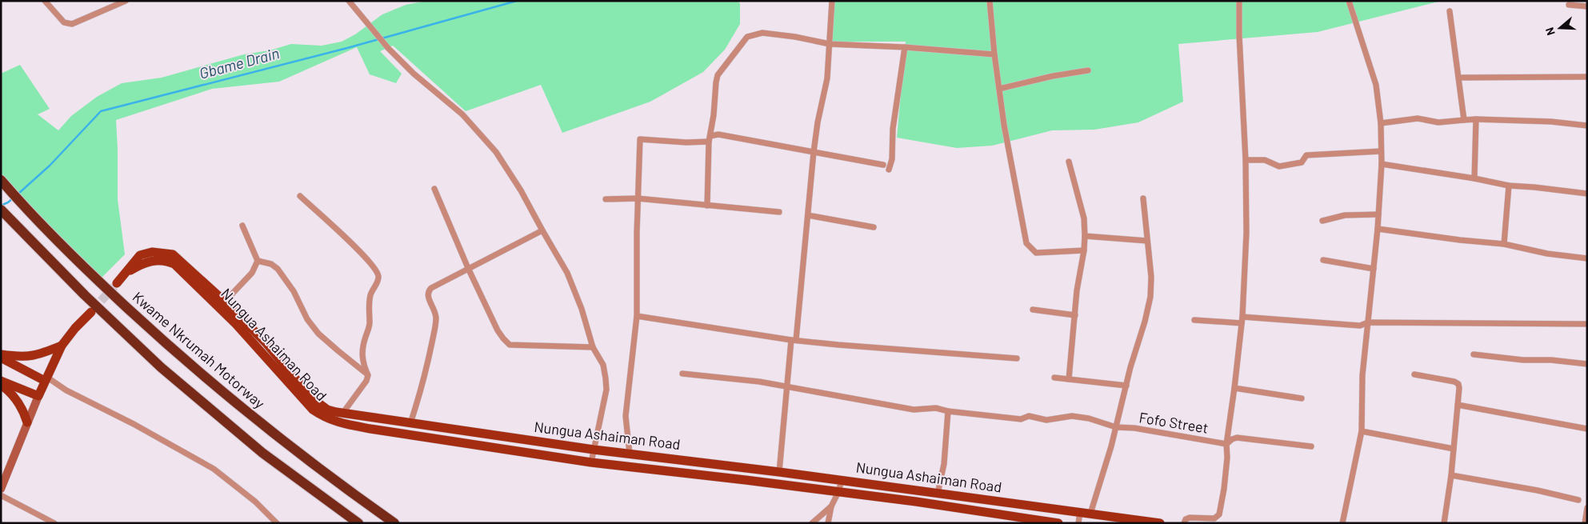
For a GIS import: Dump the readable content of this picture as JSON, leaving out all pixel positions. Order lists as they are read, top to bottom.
{
  "streets": {
    "highway": ["Kwame Nkrumah Motorway"],
    "main road": ["Nungua Ashaiman Road"],
    "street": ["Fofo Street"]
  },
  "water": ["Gbame Drain"],
  "north": "left"
}
